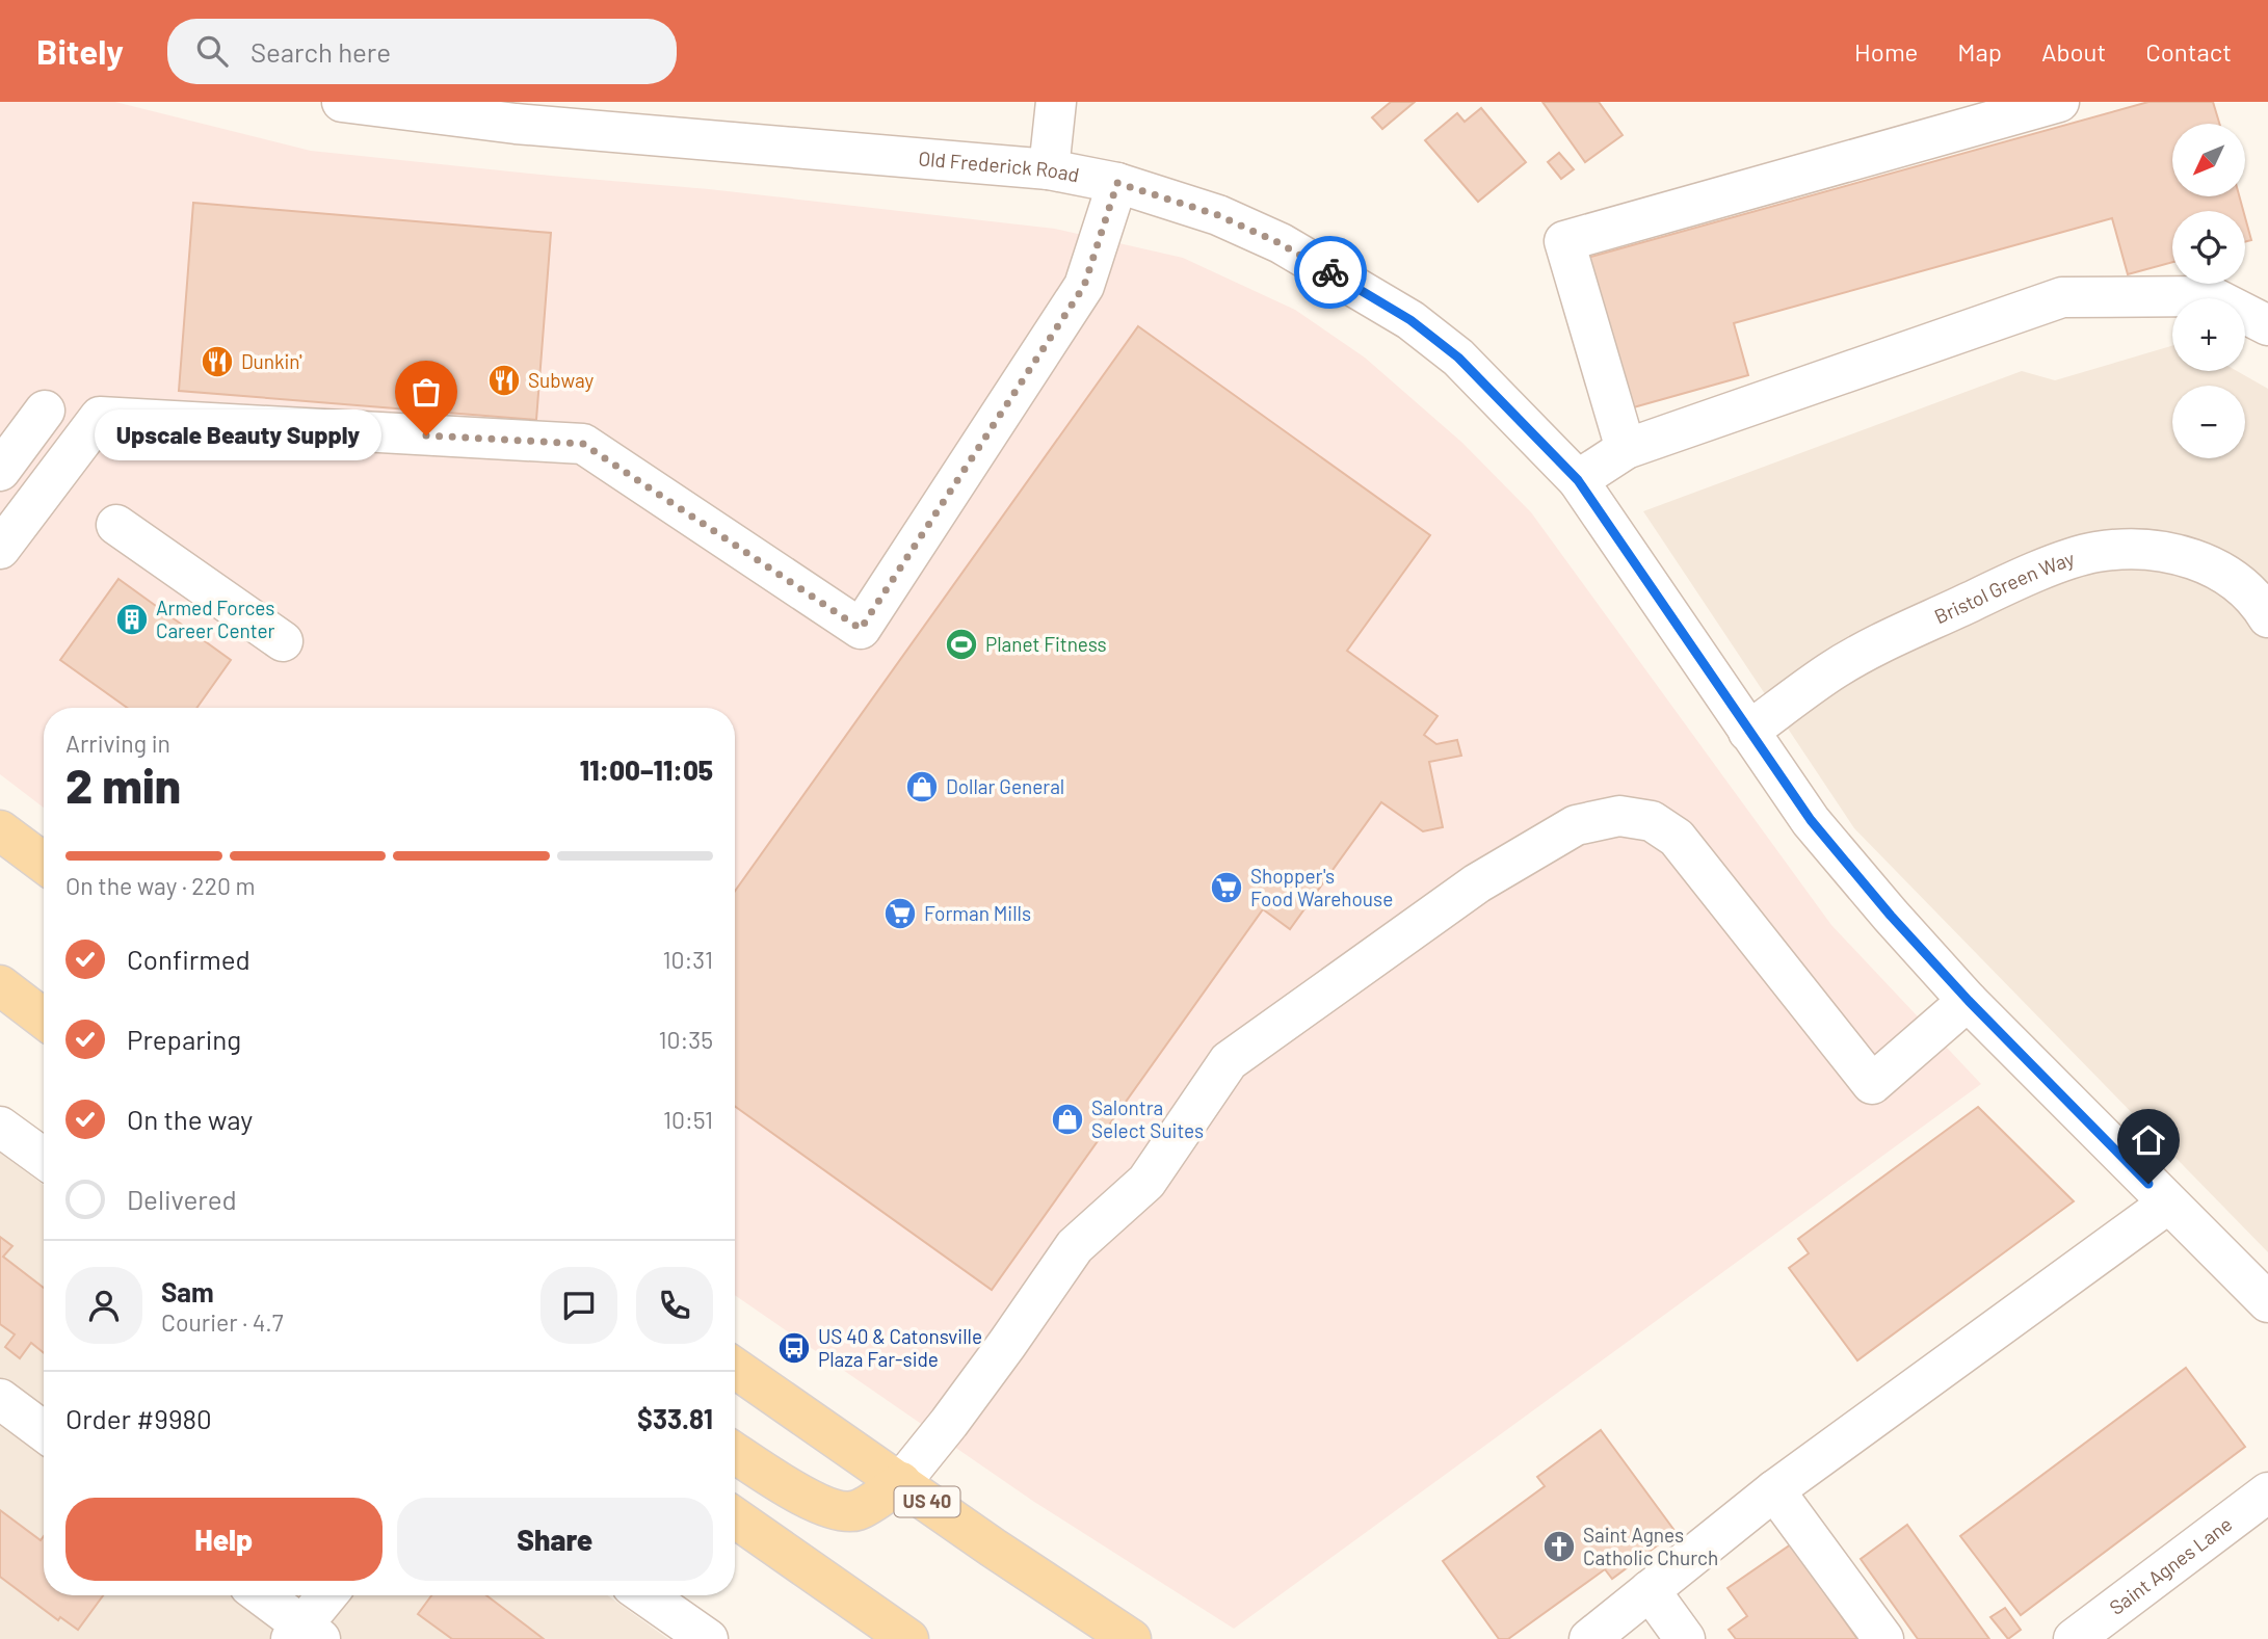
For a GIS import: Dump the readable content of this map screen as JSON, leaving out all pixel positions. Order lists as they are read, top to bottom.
{
  "streets": {
    "main road": ["US 40"],
    "street": ["Old Frederick Road", "Bristol Green Way", "Saint Agnes Lane"]
  },
  "crossings": [
    ["Old Frederick Road", "Bristol Green Way"]
  ],
  "places": {
    "restaurant": ["Dunkin'", "Subway"],
    "other": ["Upscale Beauty Supply"],
    "building": ["Armed Forces Career Center"],
    "sports": ["Planet Fitness"],
    "shop": ["Dollar General", "Salontra Select Suites"],
    "supermarket": ["Shopper's Food Warehouse", "Forman Mills"],
    "bus stop": ["US 40 & Catonsville Plaza Far-side"],
    "church": ["Saint Agnes Catholic Church"]
  },
  "north": "bottom left",
  "page": {
    "header": "Bitely",
    "search": "Search here",
    "nav": [
      "Home",
      "Map",
      "About",
      "Contact"
    ],
    "map_buttons": ["+", "−"],
    "bubble": "Upscale Beauty Supply",
    "heading": ["2 min", "Arriving in", "11:00–11:05"],
    "panel": [
      "Sam",
      "Courier · 4.7",
      "Order #9980",
      "$33.81"
    ],
    "bar": "On the way · 220 m",
    "list": [
      ["Confirmed", "10:31"],
      ["Preparing", "10:35"],
      ["On the way", "10:51"],
      "Delivered"
    ],
    "buttons": ["Help", "Share"]
  }
}
